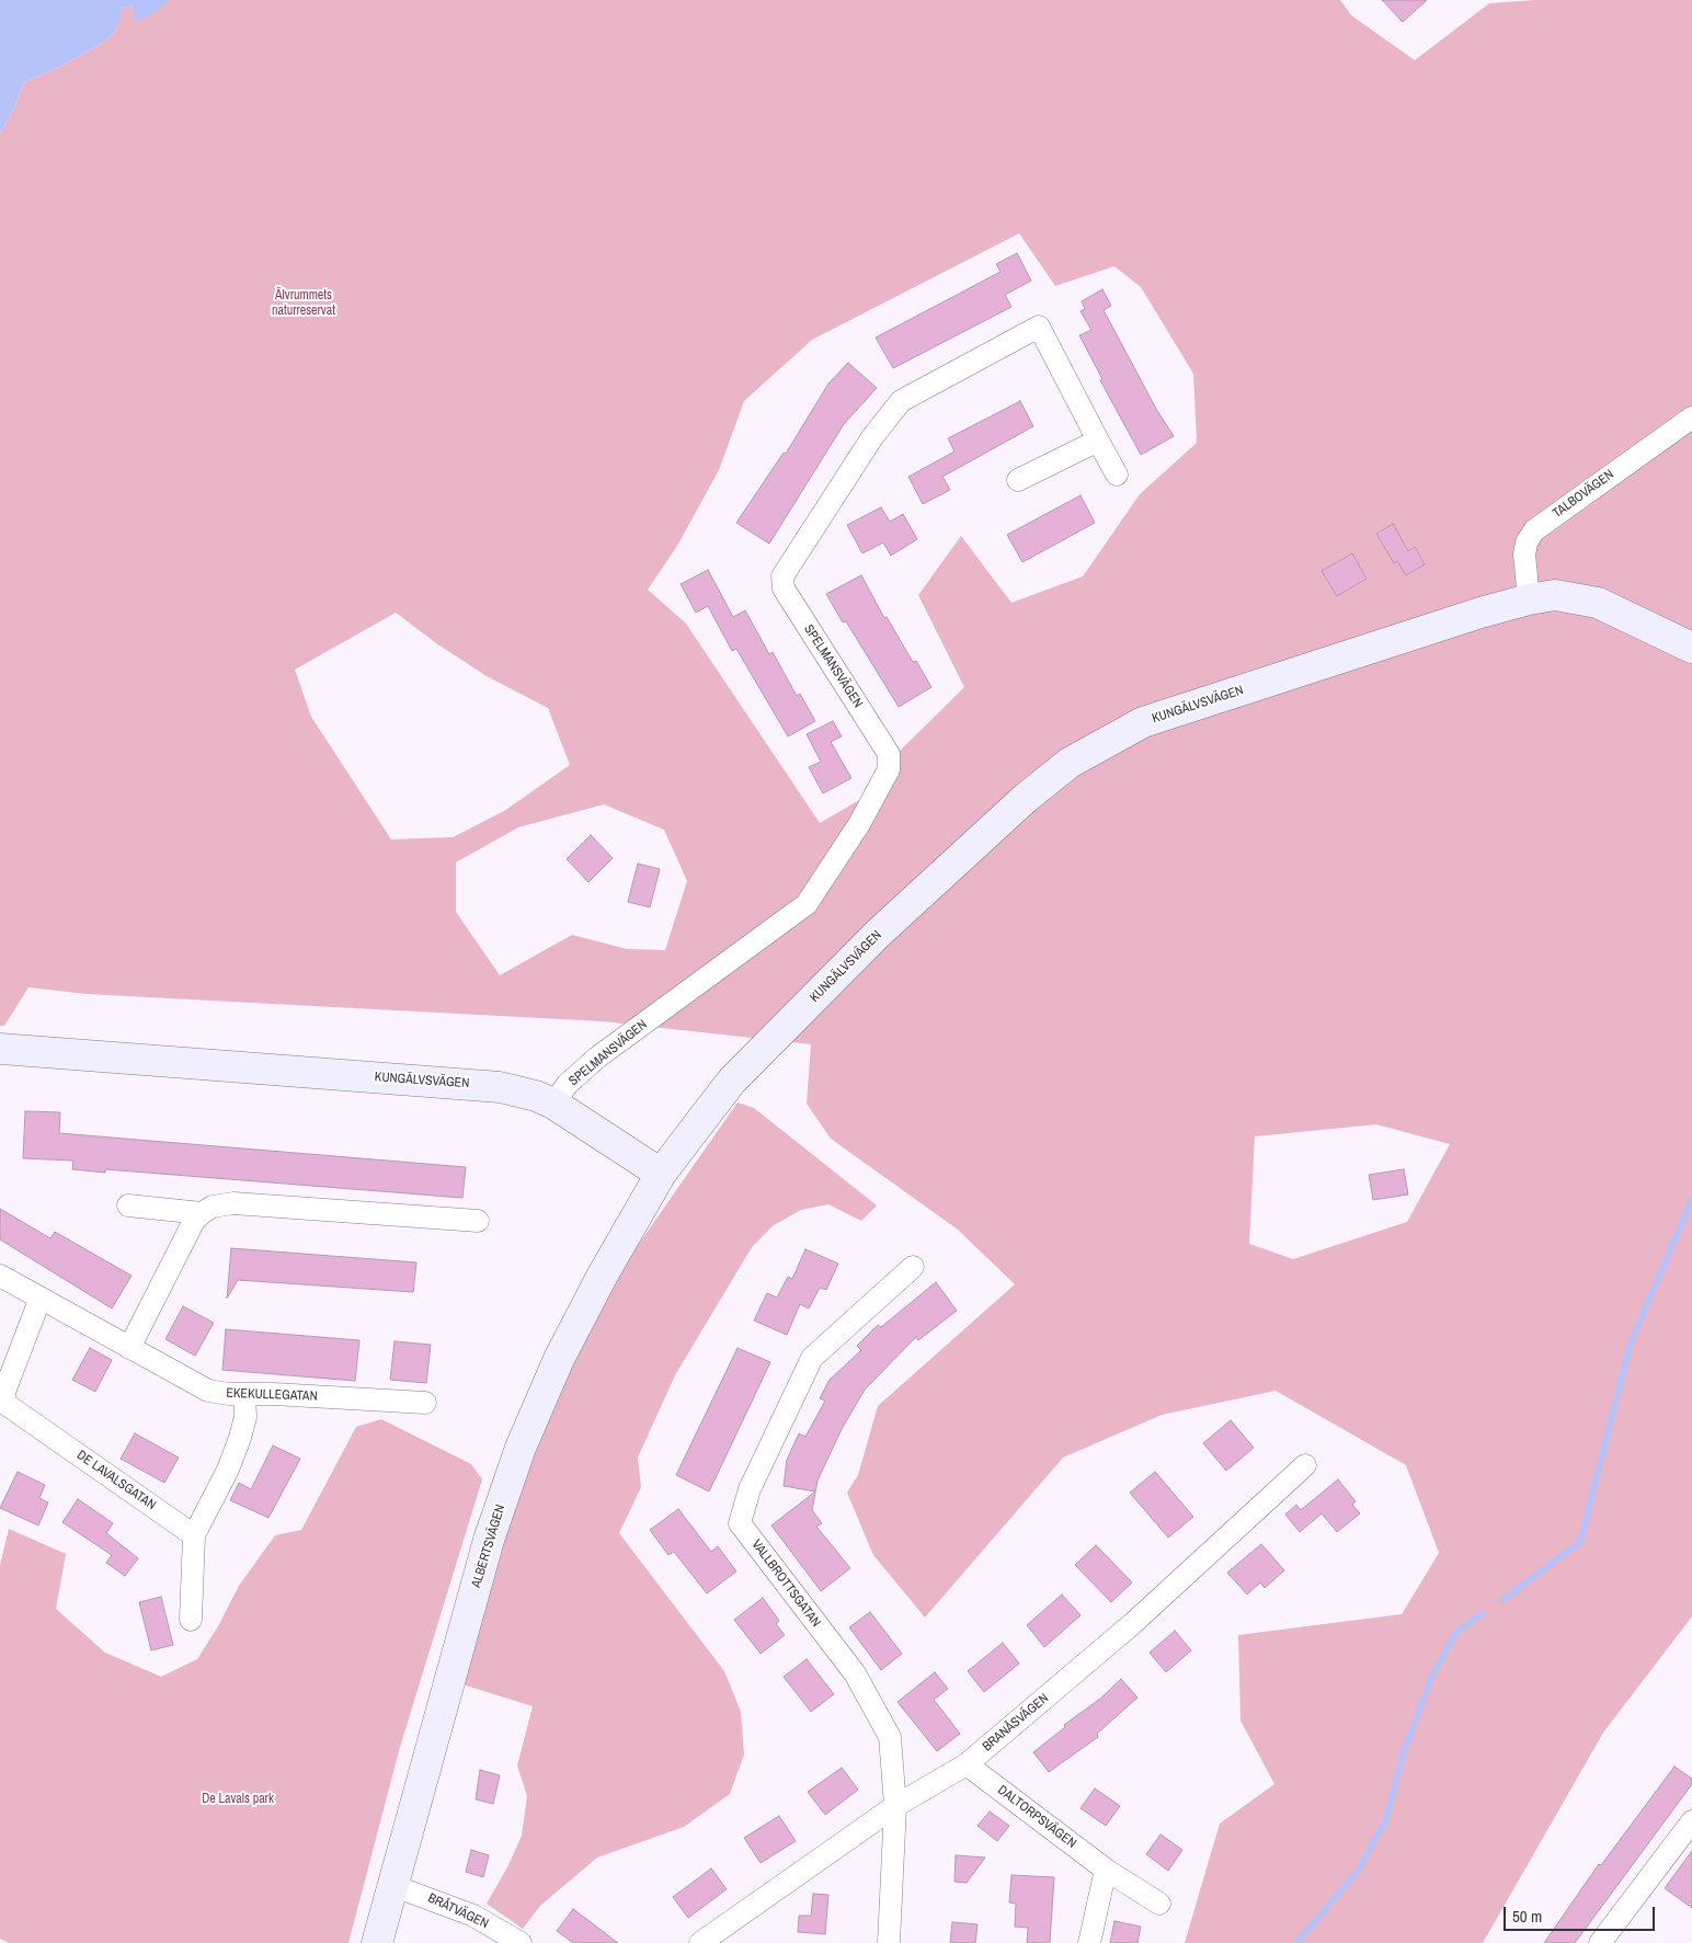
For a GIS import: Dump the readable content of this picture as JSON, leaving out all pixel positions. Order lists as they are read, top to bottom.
{
  "streets": {
    "street": [
      "TALBOVÄGEN",
      "SPELMANSVÄGEN",
      "KUNGÄLVSVÄGEN",
      "EKEKULLEGATAN",
      "DE LAVALSGATAN",
      "ALBERTSVÄGEN",
      "VALLBROTTSGATAN",
      "BRANÅSVÄGEN",
      "DALTORPSVÄGEN",
      "BRÅTVÄGEN"
    ]
  },
  "crossings": [
    ["TALBOVÄGEN", "KUNGÄLVSVÄGEN"],
    ["SPELMANSVÄGEN", "KUNGÄLVSVÄGEN"],
    ["KUNGÄLVSVÄGEN", "ALBERTSVÄGEN"],
    ["EKEKULLEGATAN", "DE LAVALSGATAN"],
    ["ALBERTSVÄGEN", "BRÅTVÄGEN"],
    ["VALLBROTTSGATAN", "BRANÅSVÄGEN"],
    ["BRANÅSVÄGEN", "DALTORPSVÄGEN"]
  ],
  "parks": ["Älvrummets naturreservat", "De Lavals park"],
  "scale_bar": "50 m"
}
